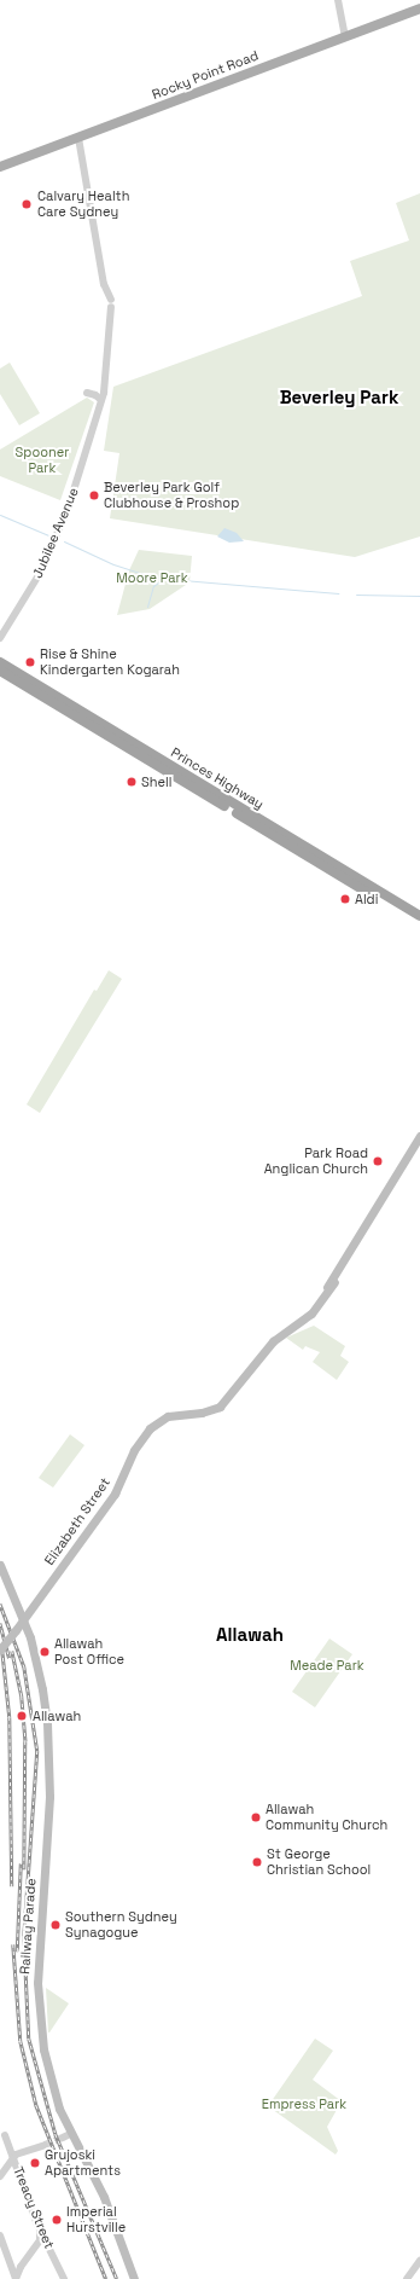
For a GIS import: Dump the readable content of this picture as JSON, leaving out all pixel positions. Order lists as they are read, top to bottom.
{
  "streets": {
    "highway": ["Princes Highway"],
    "main road": ["Rocky Point Road", "Elizabeth Street", "Railway Parade"],
    "street": ["Jubilee Avenue", "Treacy Street"]
  },
  "crossings": [
    ["Rocky Point Road", "Jubilee Avenue"],
    ["Elizabeth Street", "Railway Parade"]
  ],
  "districts": ["Beverley Park", "Allawah"],
  "parks": [
    "Spooner Park",
    "Moore Park",
    "Meade Park",
    "Empress Park"
  ],
  "places": [
    "Calvary Health Care Sydney",
    "Beverley Park Golf Clubhouse & Proshop",
    "Rise & Shine Kindergarten Kogarah",
    "Shell",
    "Aldi",
    "Park Road Anglican Church",
    "Allawah Post Office",
    "Allawah",
    "Allawah Community Church",
    "St George Christian School",
    "Southern Sydney Synagogue",
    "Grujoski Apartments",
    "Imperial Hurstville"
  ]
}
